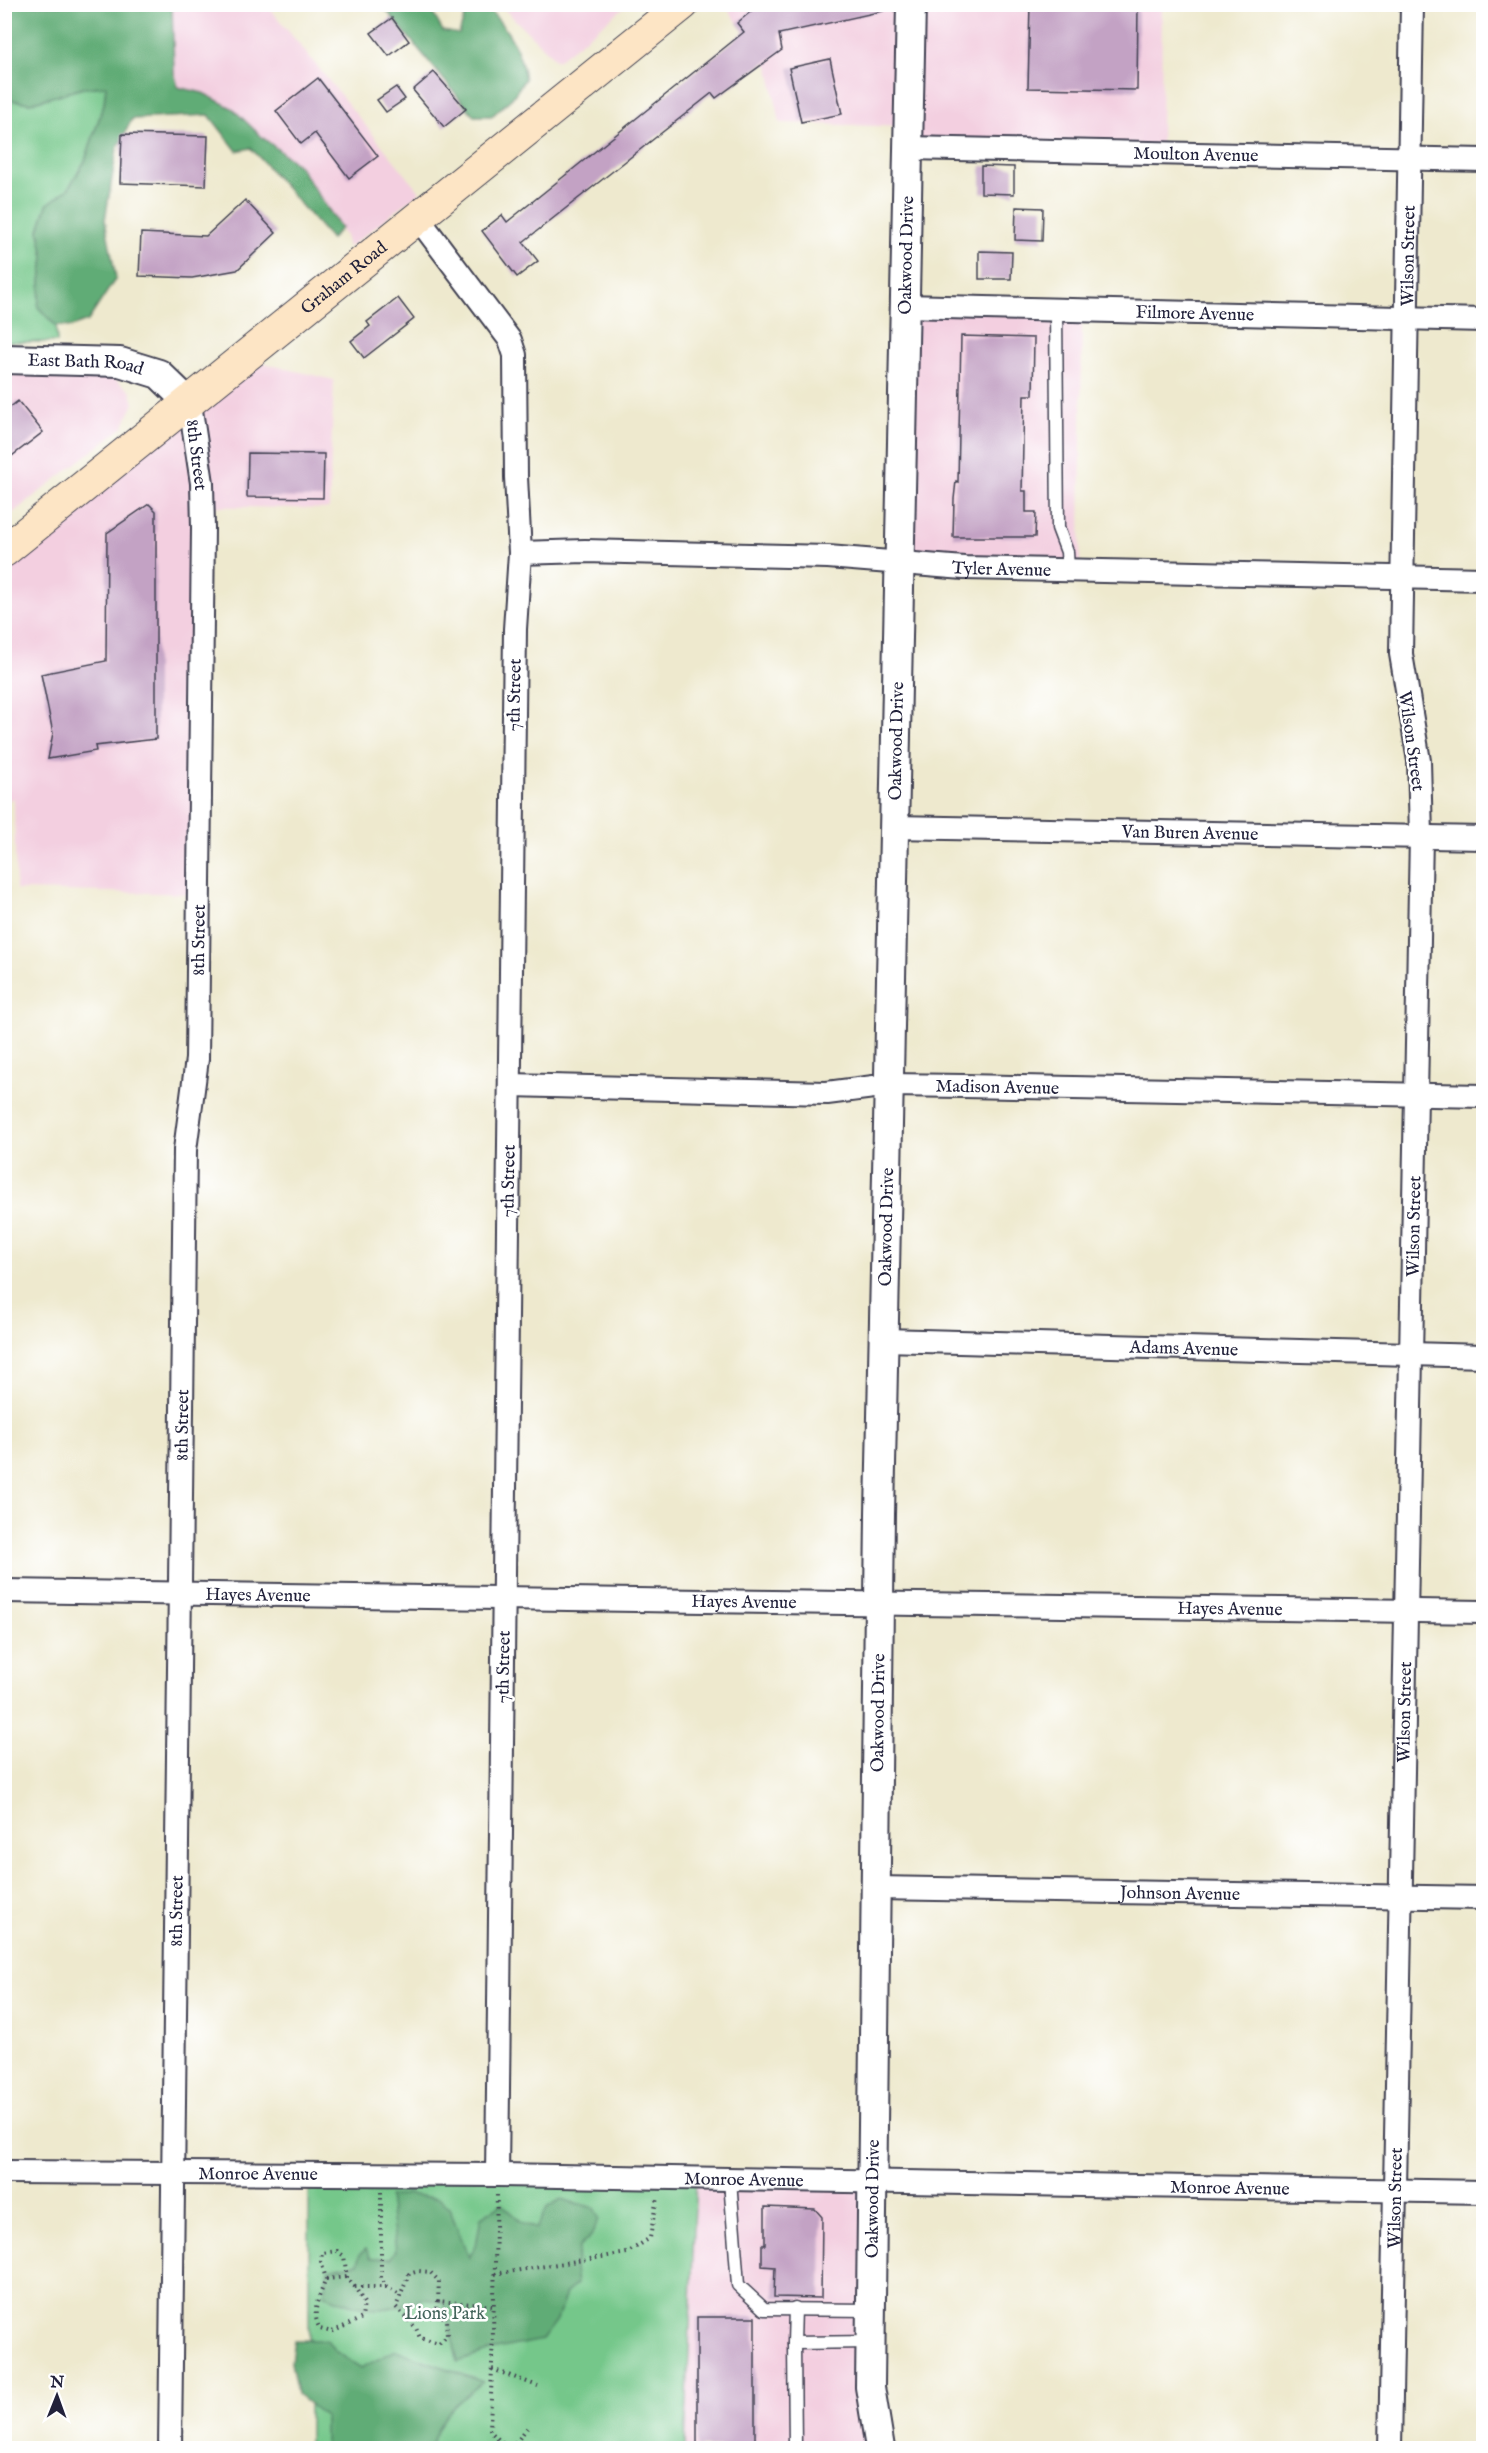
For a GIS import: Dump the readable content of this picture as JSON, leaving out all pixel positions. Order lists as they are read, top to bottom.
{
  "streets": {
    "main road": ["Graham Road"],
    "street": [
      "Moulton Avenue",
      "Oakwood Drive",
      "Wilson Street",
      "Filmore Avenue",
      "East Bath Road",
      "8th Street",
      "Tyler Avenue",
      "7th Street",
      "Van Buren Avenue",
      "Madison Avenue",
      "Adams Avenue",
      "Hayes Avenue",
      "Johnson Avenue",
      "Monroe Avenue"
    ]
  },
  "crossings": [
    ["Moulton Avenue", "Oakwood Drive"],
    ["Moulton Avenue", "Wilson Street"],
    ["Oakwood Drive", "Filmore Avenue"],
    ["Oakwood Drive", "Tyler Avenue"],
    ["Oakwood Drive", "Van Buren Avenue"],
    ["Oakwood Drive", "Madison Avenue"],
    ["Oakwood Drive", "Adams Avenue"],
    ["Oakwood Drive", "Hayes Avenue"],
    ["Oakwood Drive", "Johnson Avenue"],
    ["Oakwood Drive", "Monroe Avenue"],
    ["Wilson Street", "Filmore Avenue"],
    ["Wilson Street", "Tyler Avenue"],
    ["Wilson Street", "Van Buren Avenue"],
    ["Wilson Street", "Madison Avenue"],
    ["Wilson Street", "Adams Avenue"],
    ["Wilson Street", "Hayes Avenue"],
    ["Wilson Street", "Johnson Avenue"],
    ["Wilson Street", "Monroe Avenue"],
    ["Graham Road", "East Bath Road"],
    ["Graham Road", "8th Street"],
    ["Graham Road", "7th Street"],
    ["East Bath Road", "8th Street"],
    ["8th Street", "Hayes Avenue"],
    ["8th Street", "Monroe Avenue"],
    ["Tyler Avenue", "7th Street"],
    ["7th Street", "Madison Avenue"],
    ["7th Street", "Hayes Avenue"],
    ["7th Street", "Monroe Avenue"]
  ],
  "parks": ["Lions Park"],
  "north": "top"
}
